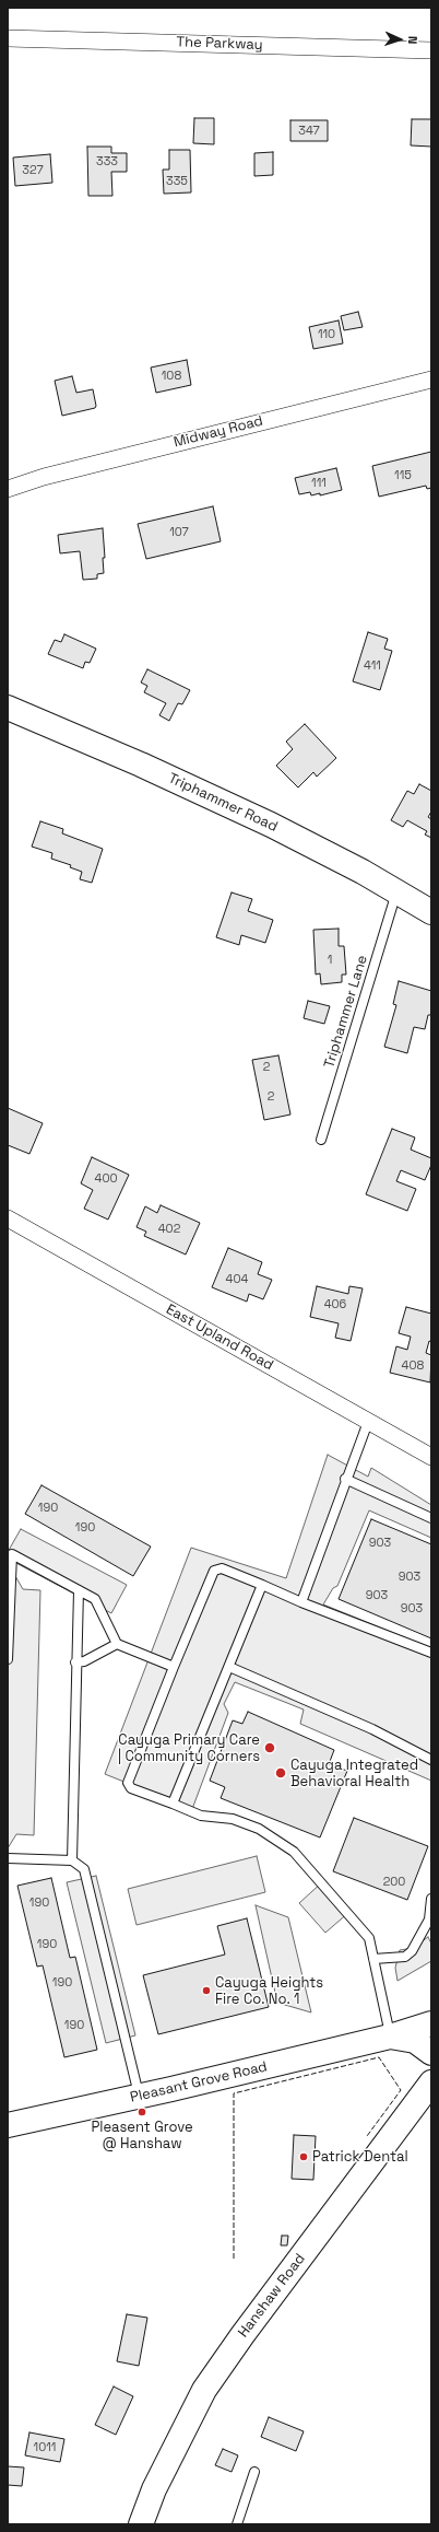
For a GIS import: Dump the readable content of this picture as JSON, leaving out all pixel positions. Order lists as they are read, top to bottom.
{
  "streets": {
    "street": [
      "The Parkway",
      "Midway Road",
      "Triphammer Road",
      "East Upland Road",
      "Pleasant Grove Road",
      "Hanshaw Road"
    ],
    "lane": ["Triphammer Lane"]
  },
  "crossings": [
    ["Triphammer Road", "Triphammer Lane"]
  ],
  "places": [
    "Cayuga Primary Care | Community Corners",
    "Cayuga Integrated Behavioral Health",
    "Cayuga Heights Fire Co. No. 1",
    "Pleasent Grove @ Hanshaw",
    "Patrick Dental"
  ],
  "house_numbers": [
    "347",
    "333",
    "327",
    "335",
    "110",
    "108",
    "115",
    "111",
    "107",
    "411",
    "1",
    "2",
    "2",
    "400",
    "402",
    "404",
    "406",
    "408",
    "190",
    "190",
    "903",
    "903",
    "903",
    "903",
    "200",
    "190",
    "190",
    "190",
    "190",
    "1011"
  ],
  "north": "right"
}
